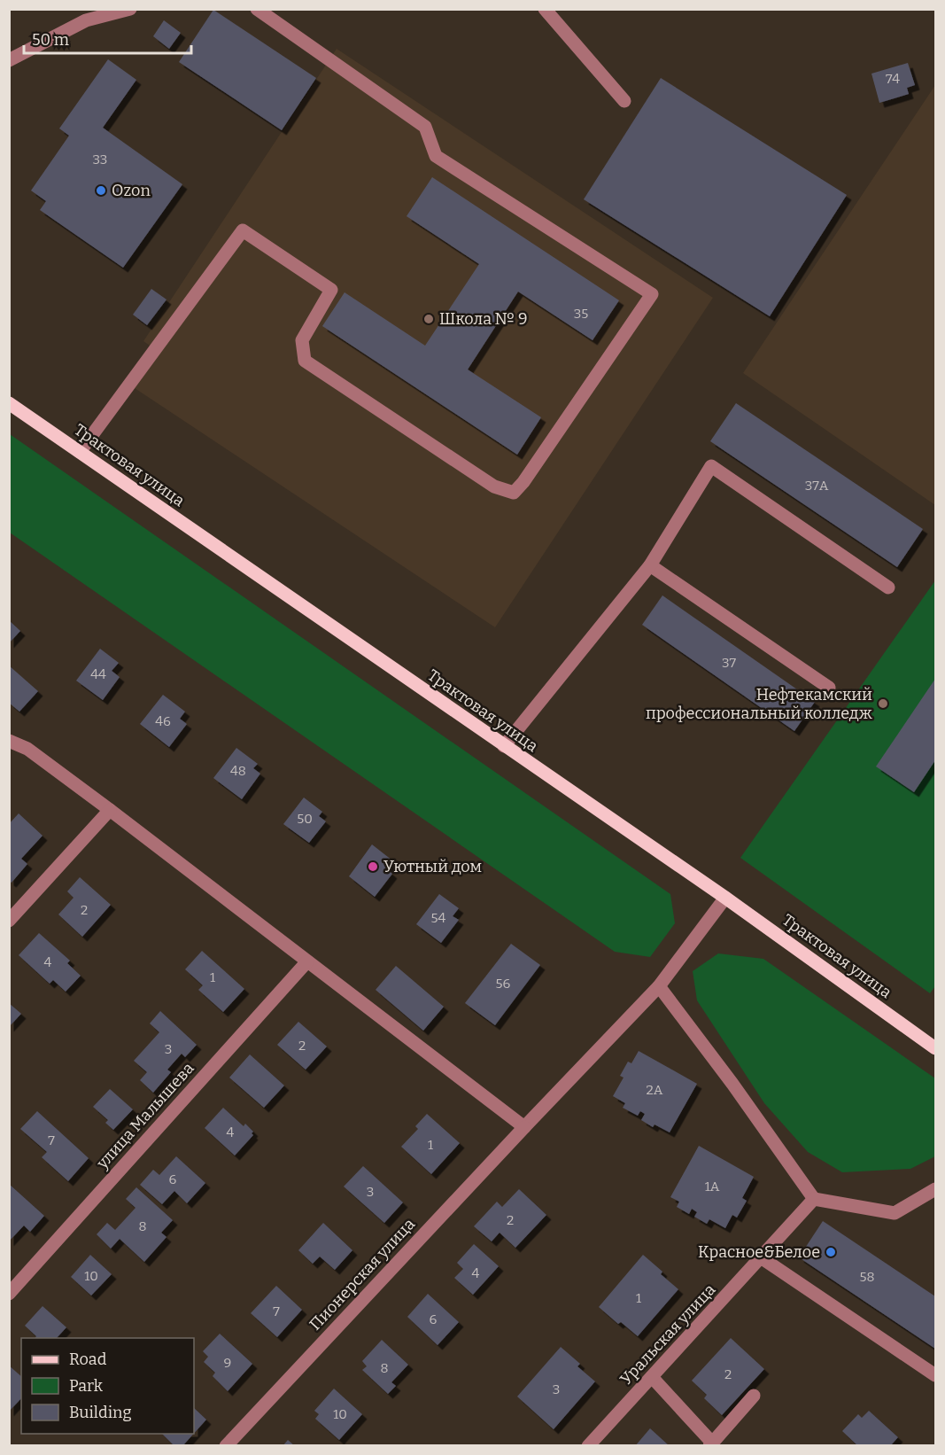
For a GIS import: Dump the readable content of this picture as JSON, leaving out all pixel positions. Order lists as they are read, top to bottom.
{
  "streets": {
    "main road": ["Трактовая улица"],
    "street": ["улица Малышева", "Пионерская улица", "Уральская улица"]
  },
  "crossings": [
    ["Трактовая улица", "Пионерская улица"]
  ],
  "places": [
    "Ozon",
    "Школа № 9",
    "Нефтекамский профессиональный колледж",
    "Уютный дом",
    "Красное&Белое"
  ],
  "house_numbers": [
    "74",
    "33",
    "35",
    "37А",
    "37",
    "44",
    "46",
    "48",
    "50",
    "2",
    "54",
    "4",
    "1",
    "56",
    "2",
    "3",
    "2А",
    "4",
    "7",
    "1",
    "6",
    "1А",
    "3",
    "2",
    "8",
    "4",
    "10",
    "58",
    "1",
    "7",
    "6",
    "9",
    "8",
    "2",
    "3",
    "10"
  ],
  "legend": ["Road", "Park", "Building"],
  "scale_bar": "50 m"
}
